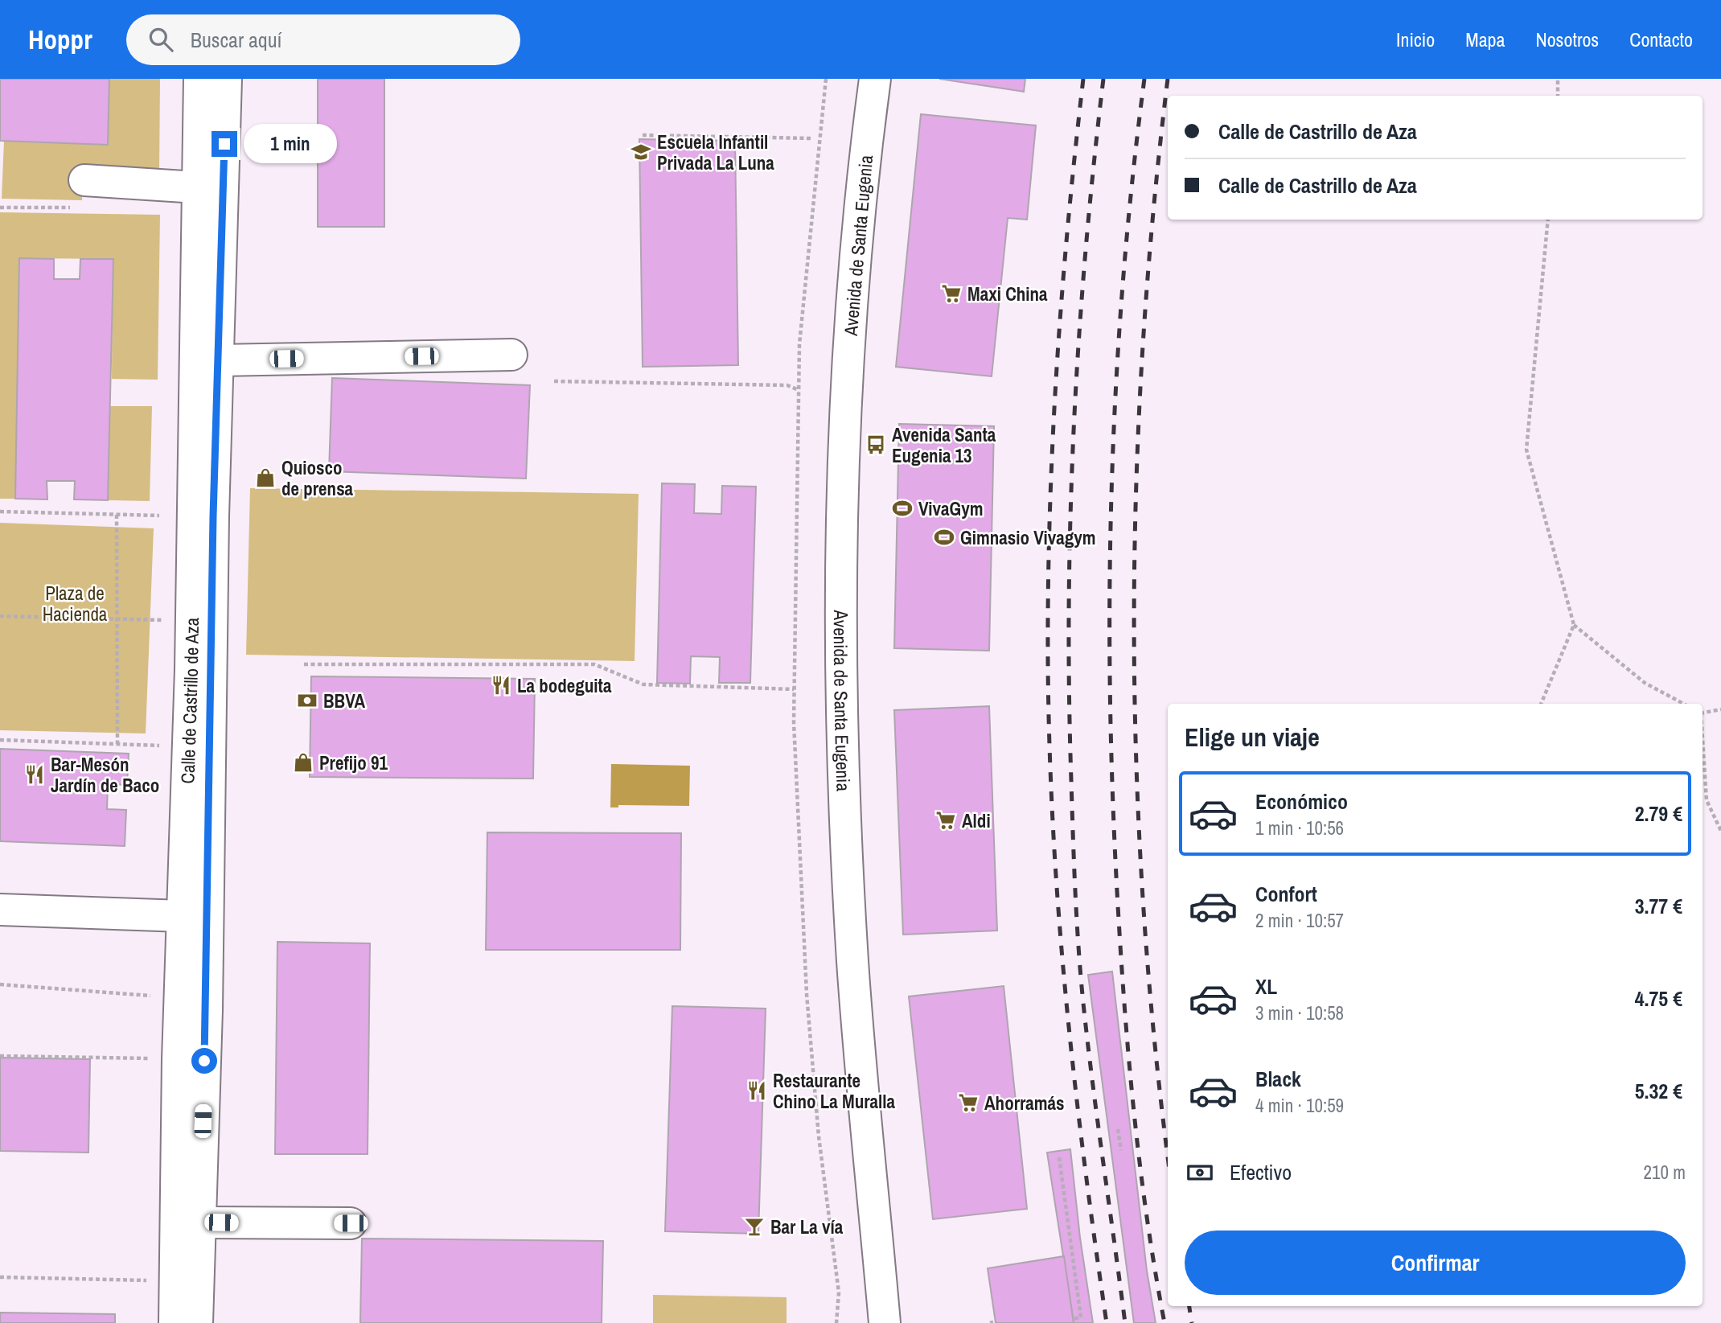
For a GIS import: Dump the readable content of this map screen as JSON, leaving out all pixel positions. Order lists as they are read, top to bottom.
{
  "streets": {
    "street": ["Avenida de Santa Eugenia", "Calle de Castrillo de Aza"]
  },
  "parks": ["Plaza de Hacienda"],
  "places": {
    "school or university": ["Escuela Infantil Privada La Luna"],
    "supermarket": ["Maxi China", "Aldi", "Ahorramás"],
    "bus stop": ["Avenida Santa Eugenia 13"],
    "shop": ["Quiosco de prensa", "Prefijo 91"],
    "sports": ["VivaGym", "Gimnasio Vivagym"],
    "restaurant": ["La bodeguita", "Bar-Mesón Jardín de Baco", "Restaurante Chino La Muralla"],
    "bank": ["BBVA"],
    "bar": ["Bar La vía"]
  },
  "page": {
    "header": "Hoppr",
    "search": "Buscar aquí",
    "nav": [
      "Inicio",
      "Mapa",
      "Nosotros",
      "Contacto"
    ],
    "banner": ["Calle de Castrillo de Aza", "Calle de Castrillo de Aza"],
    "bubble": "1 min",
    "heading": "Elige un viaje",
    "list": [
      {
        "name": "Económico",
        "note": "1 min · 10:56",
        "value": "2.79 €"
      },
      {
        "name": "Confort",
        "note": "2 min · 10:57",
        "value": "3.77 €"
      },
      {
        "name": "XL",
        "note": "3 min · 10:58",
        "value": "4.75 €"
      },
      {
        "name": "Black",
        "note": "4 min · 10:59",
        "value": "5.32 €"
      }
    ],
    "pay": ["Efectivo", "210 m"],
    "buttons": "Confirmar"
  }
}
